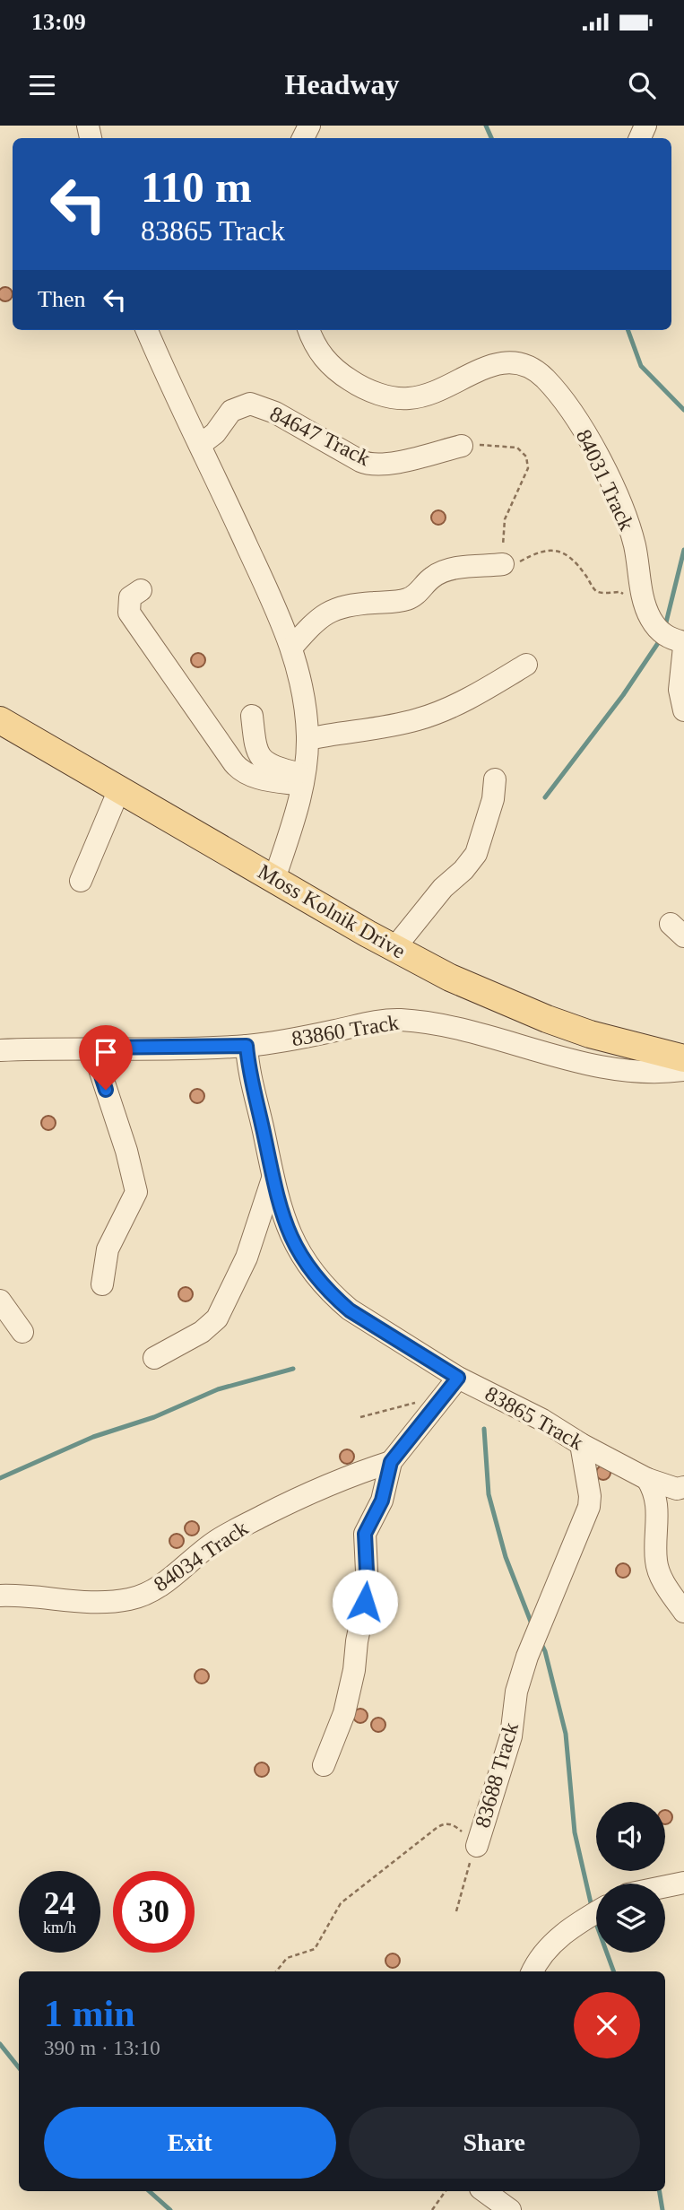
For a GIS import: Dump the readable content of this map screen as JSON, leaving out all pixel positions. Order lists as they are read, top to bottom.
{
  "streets": {
    "main road": ["Moss Kolnik Drive"],
    "street": [
      "84647 Track",
      "84031 Track",
      "83860 Track",
      "83865 Track",
      "84034 Track",
      "83688 Track"
    ]
  },
  "crossings": [
    ["83860 Track", "83865 Track"],
    ["83865 Track", "83688 Track"]
  ],
  "page": {
    "status": "13:09",
    "header": "Headway",
    "turn": ["110 m", "83865 Track"],
    "then": "Then",
    "speed": "24 km/h",
    "limit": "30",
    "heading": ["1 min", "390 m · 13:10"],
    "buttons": ["Exit", "Share"]
  }
}
